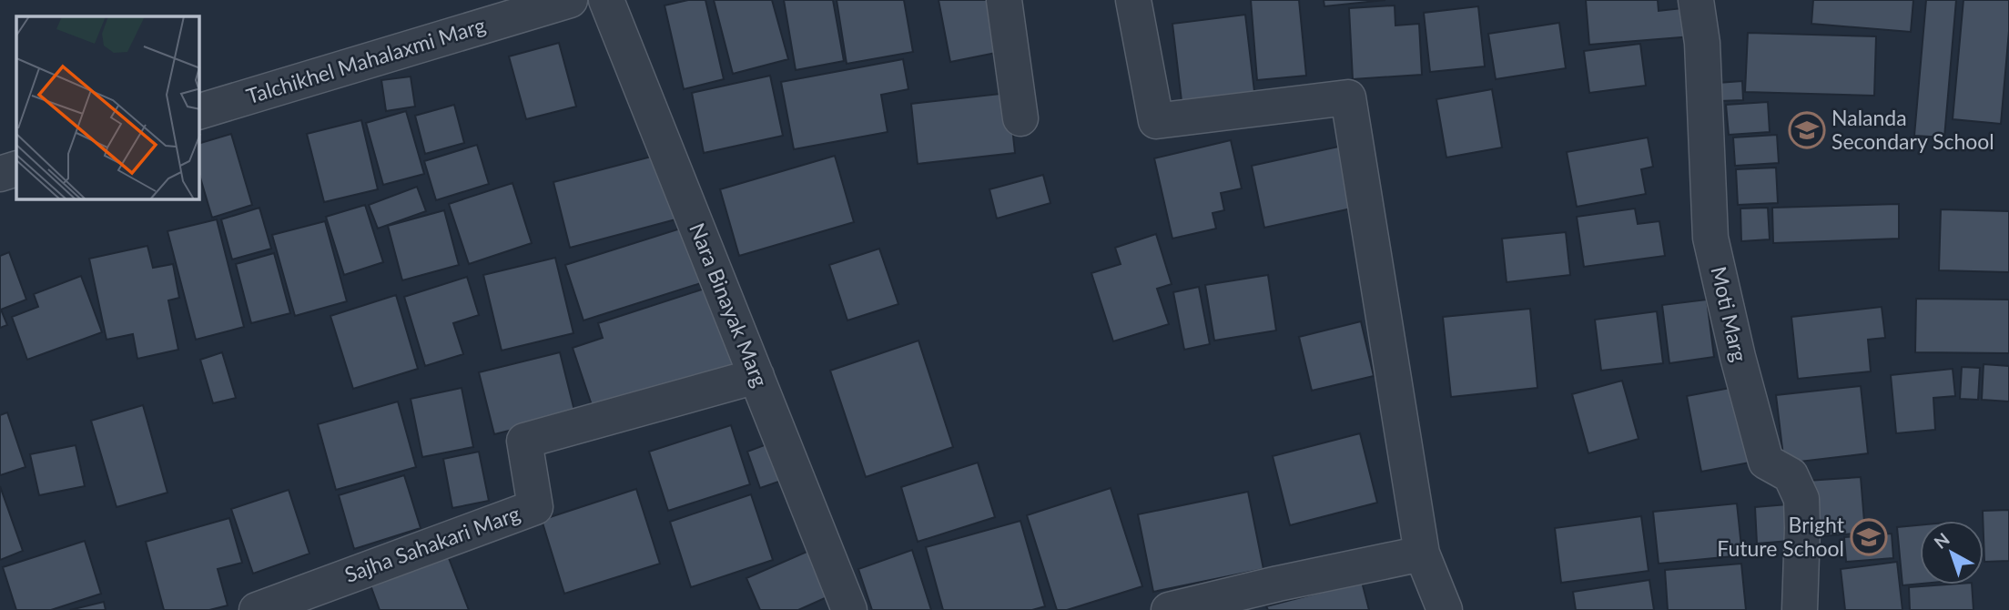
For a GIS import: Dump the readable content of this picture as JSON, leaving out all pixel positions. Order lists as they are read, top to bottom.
{
  "streets": {
    "street": [
      "Talchikhel Mahalaxmi Marg",
      "Nara Binayak Marg",
      "Moti Marg",
      "Sajha Sahakari Marg"
    ]
  },
  "crossings": [
    ["Nara Binayak Marg", "Sajha Sahakari Marg"]
  ],
  "places": {
    "school or university": ["Nalanda Secondary School", "Bright Future School"]
  },
  "north": "top left"
}
